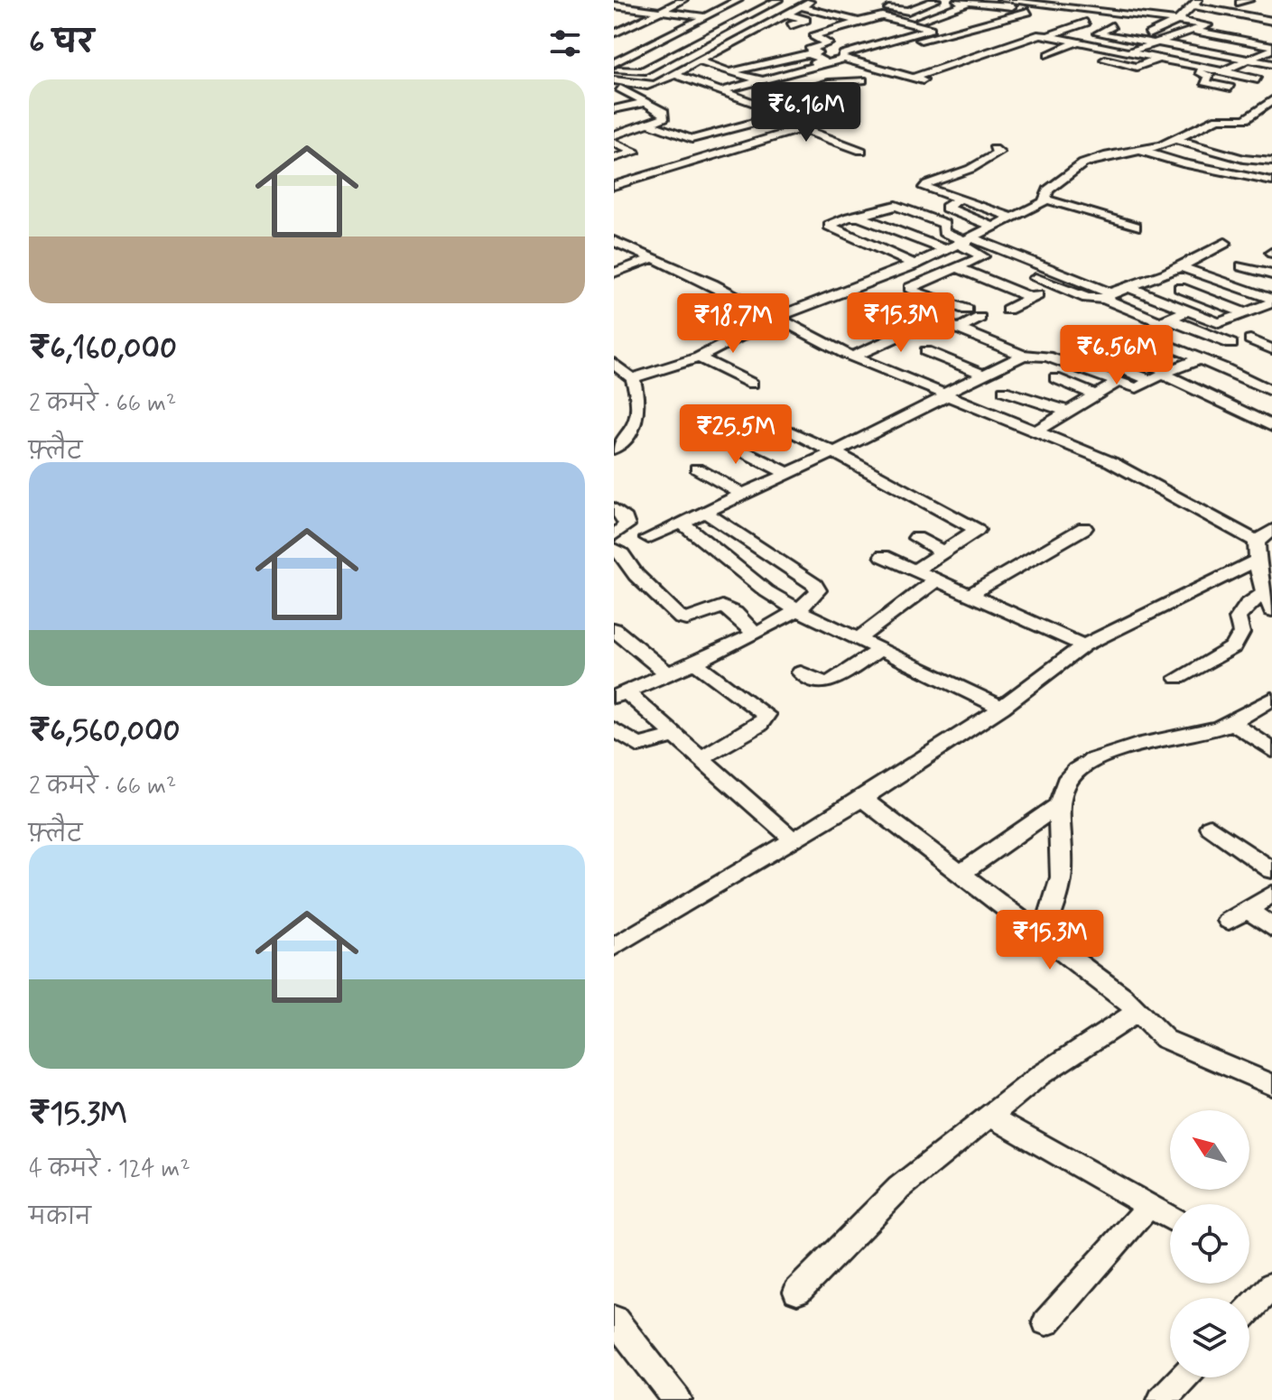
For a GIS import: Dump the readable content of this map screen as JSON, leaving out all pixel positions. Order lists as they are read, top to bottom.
{
  "north": "top left",
  "page": {
    "heading": "6 घर",
    "price": [
      "₹6.16M",
      "₹15.3M",
      "₹18.7M",
      "₹6.56M",
      "₹25.5M",
      "₹15.3M"
    ],
    "list": [
      {
        "name": "₹6,160,000",
        "note": "2 कमरे · 66 m² · फ़्लैट"
      },
      {
        "name": "₹6,560,000",
        "note": "2 कमरे · 66 m² · फ़्लैट"
      },
      {
        "name": "₹15.3M",
        "note": "4 कमरे · 124 m² · मकान"
      }
    ]
  }
}
